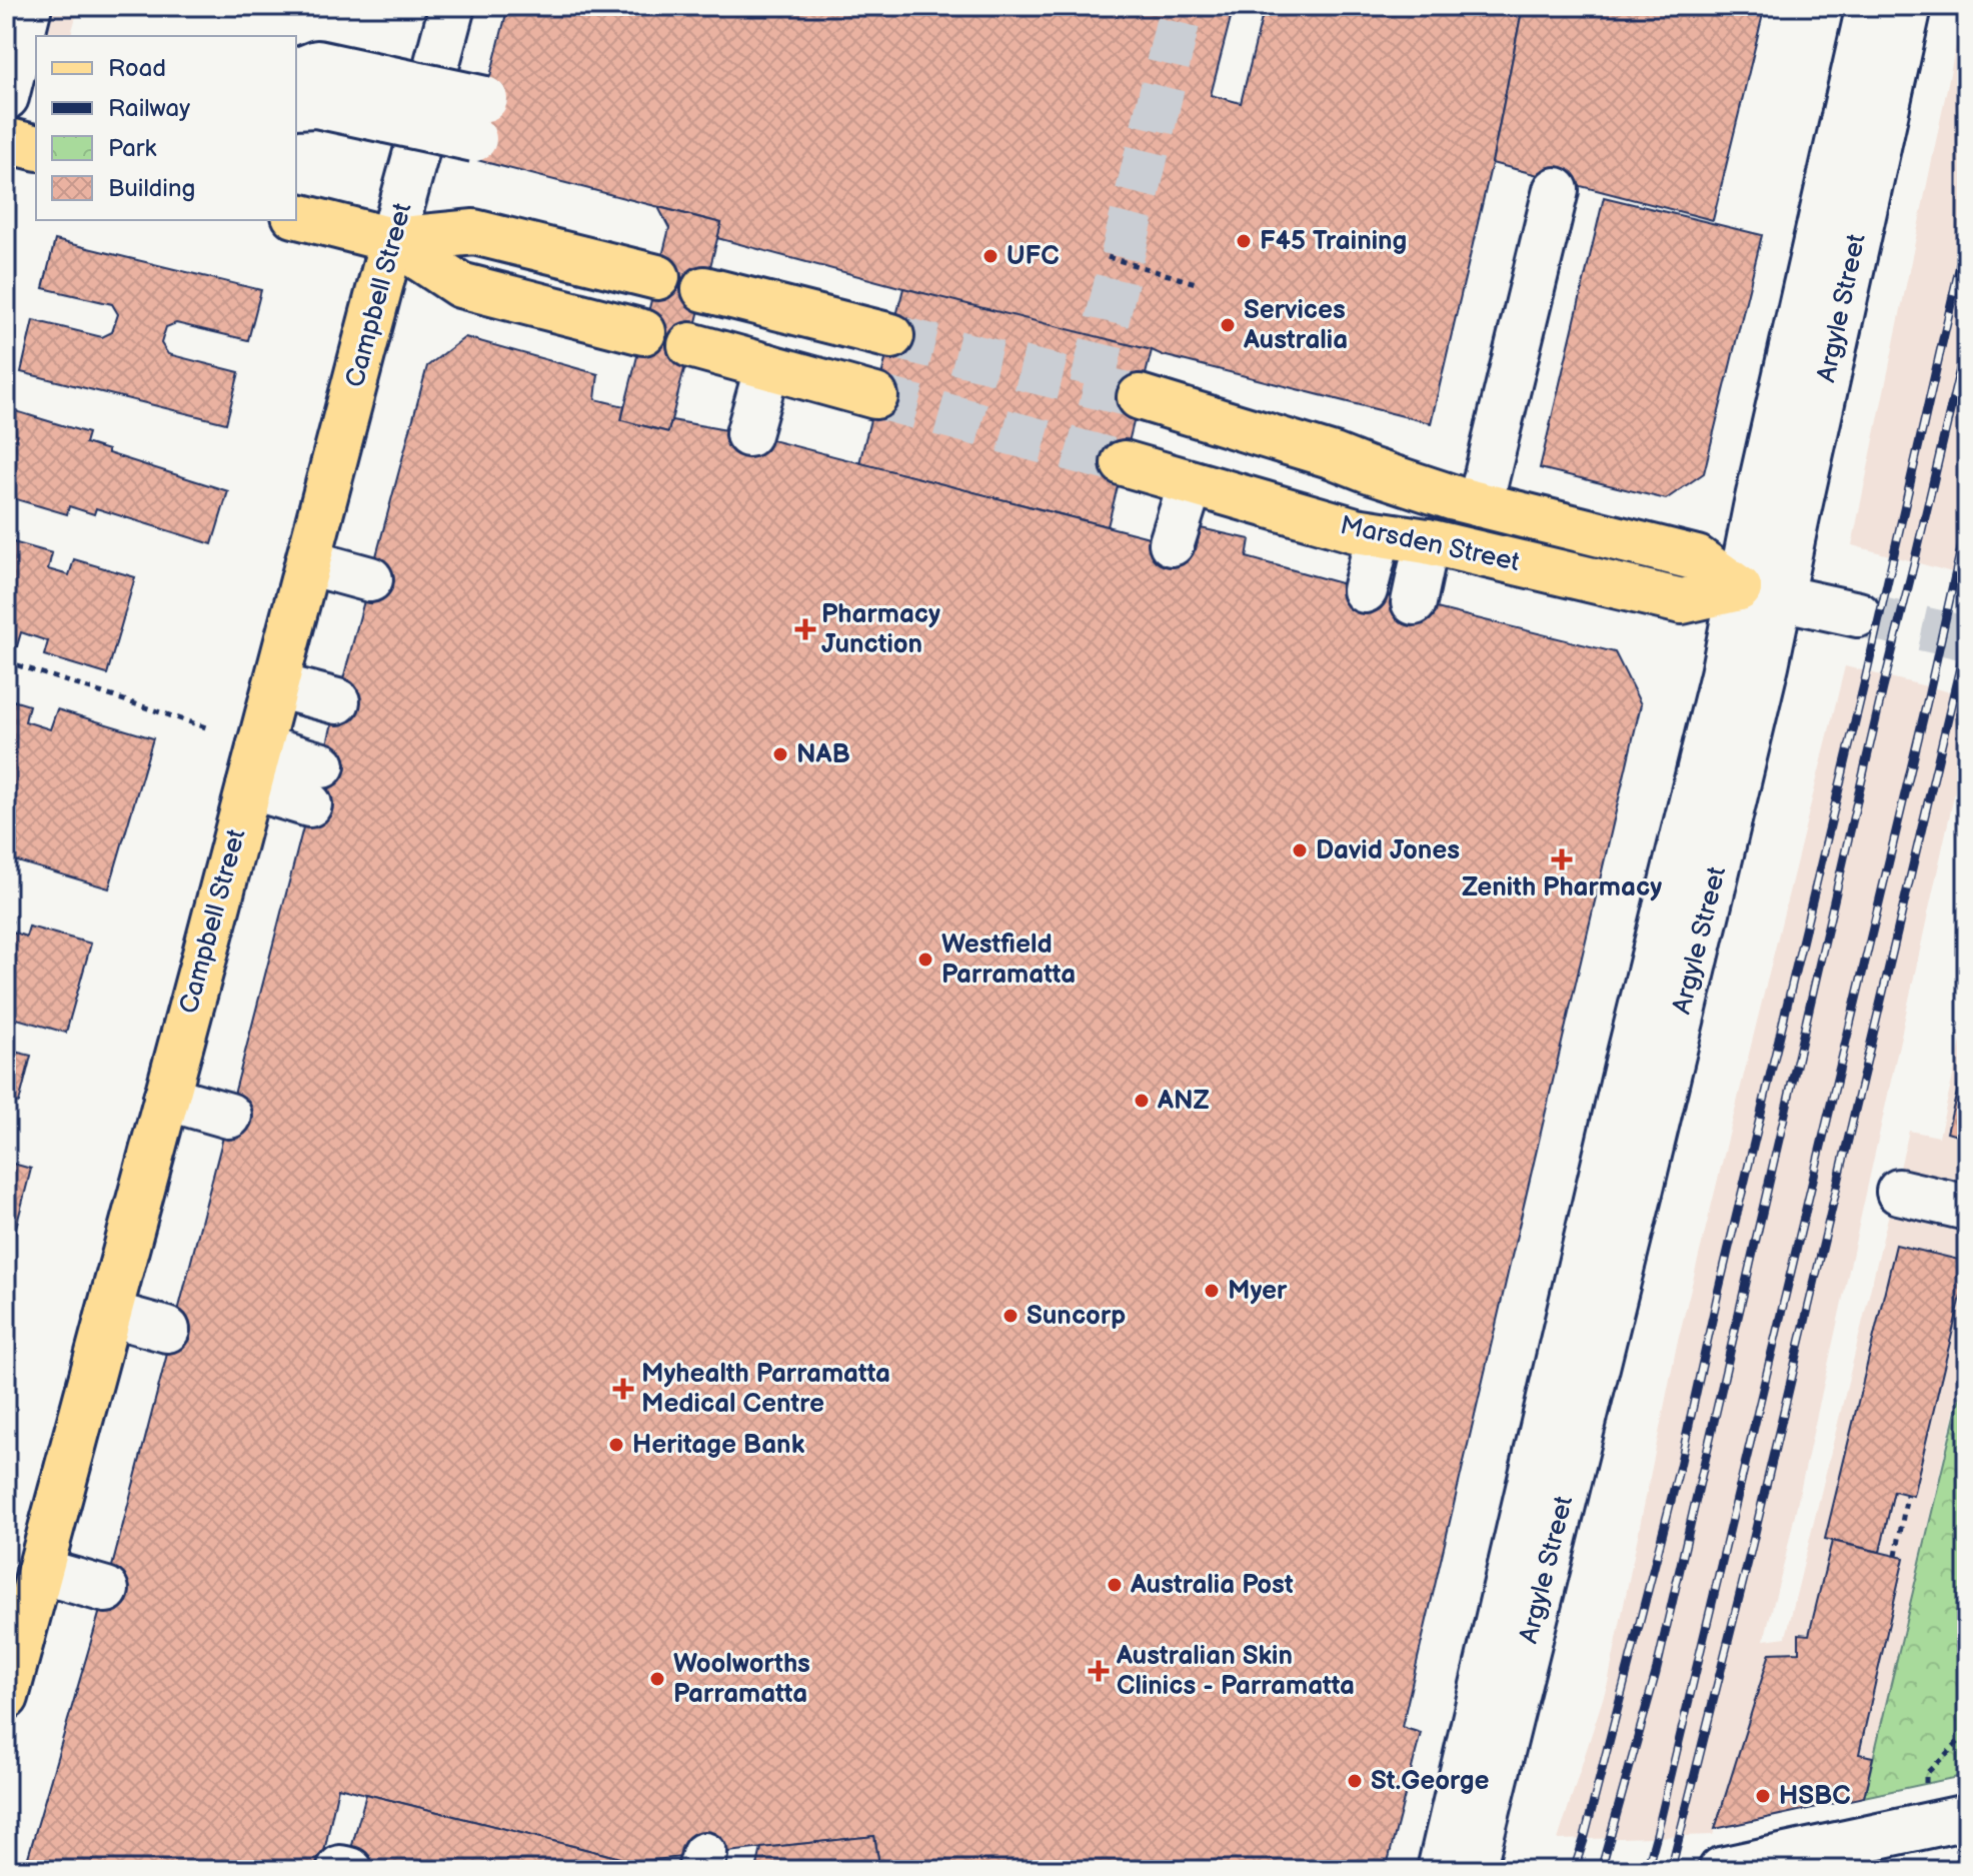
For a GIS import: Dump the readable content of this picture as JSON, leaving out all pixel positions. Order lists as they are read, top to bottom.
{
  "streets": {
    "main road": ["Campbell Street", "Marsden Street"],
    "street": ["Argyle Street"]
  },
  "crossings": [
    ["Argyle Street", "Marsden Street"]
  ],
  "places": {
    "other": [
      "F45 Training",
      "UFC",
      "Services Australia",
      "NAB",
      "David Jones",
      "Westfield Parramatta",
      "ANZ",
      "Myer",
      "Suncorp",
      "Heritage Bank",
      "Australia Post",
      "Woolworths Parramatta",
      "St.George",
      "HSBC"
    ],
    "health": [
      "Pharmacy Junction",
      "Zenith Pharmacy",
      "Myhealth Parramatta Medical Centre",
      "Australian Skin Clinics - Parramatta"
    ]
  },
  "legend": [
    "Road",
    "Railway",
    "Park",
    "Building"
  ]
}
